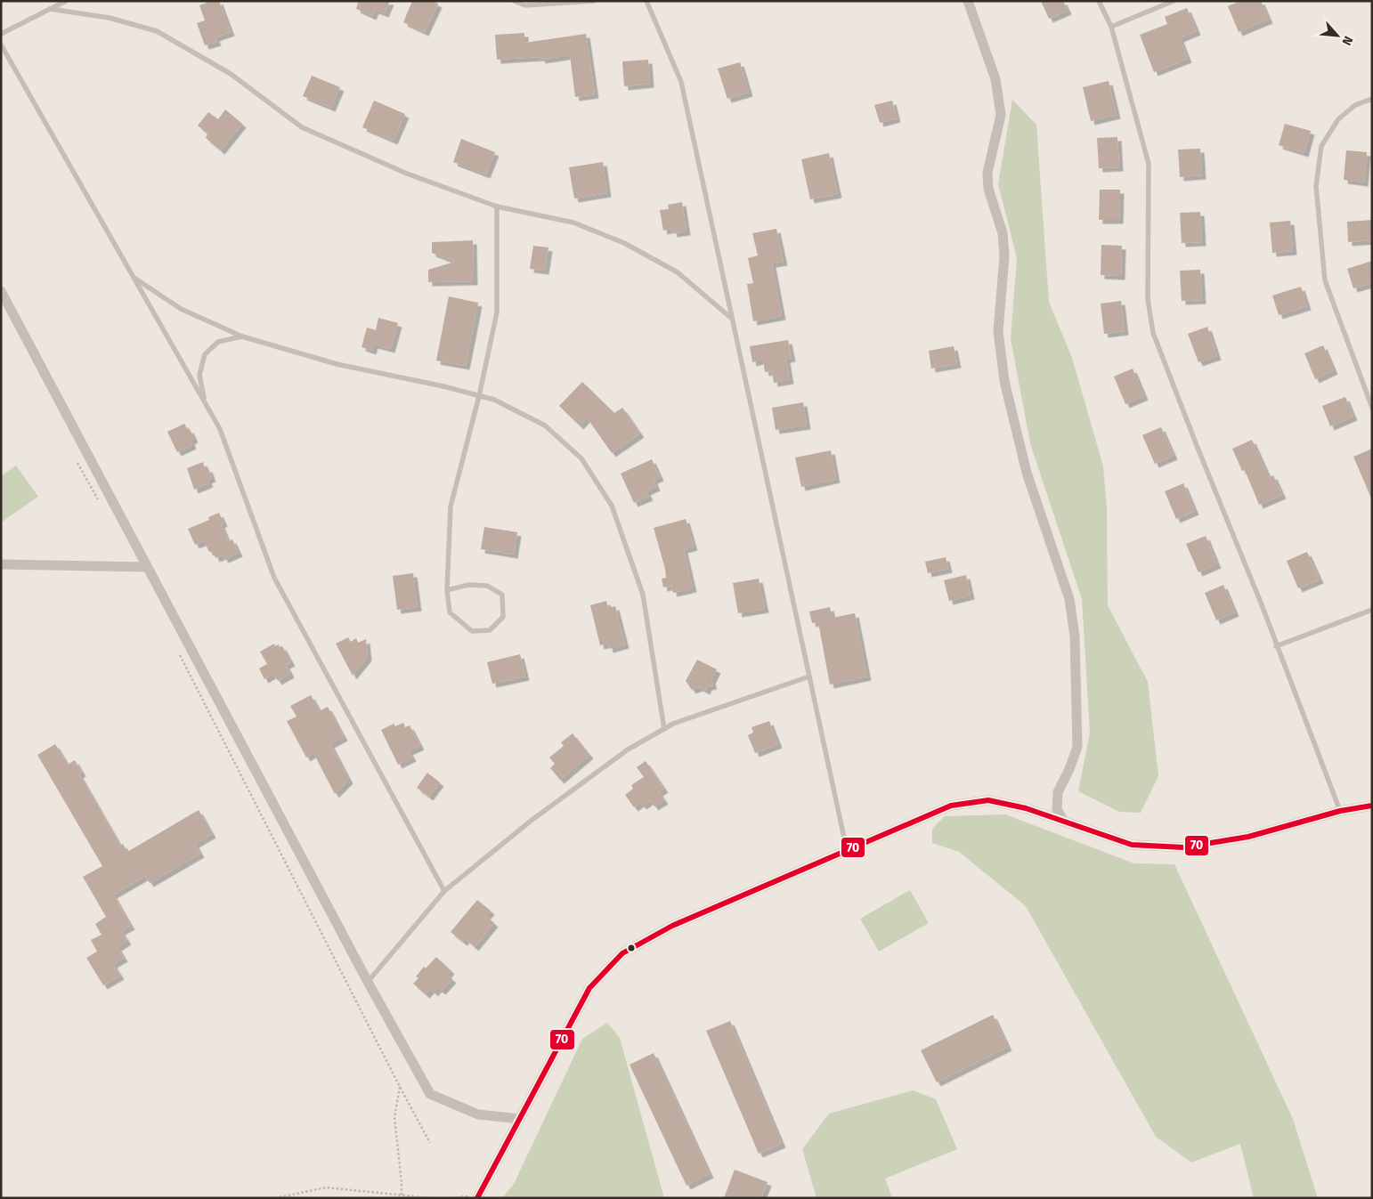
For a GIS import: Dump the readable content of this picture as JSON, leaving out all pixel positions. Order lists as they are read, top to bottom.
{
  "lines": ["transit line 70"],
  "north": "bottom right"
}
